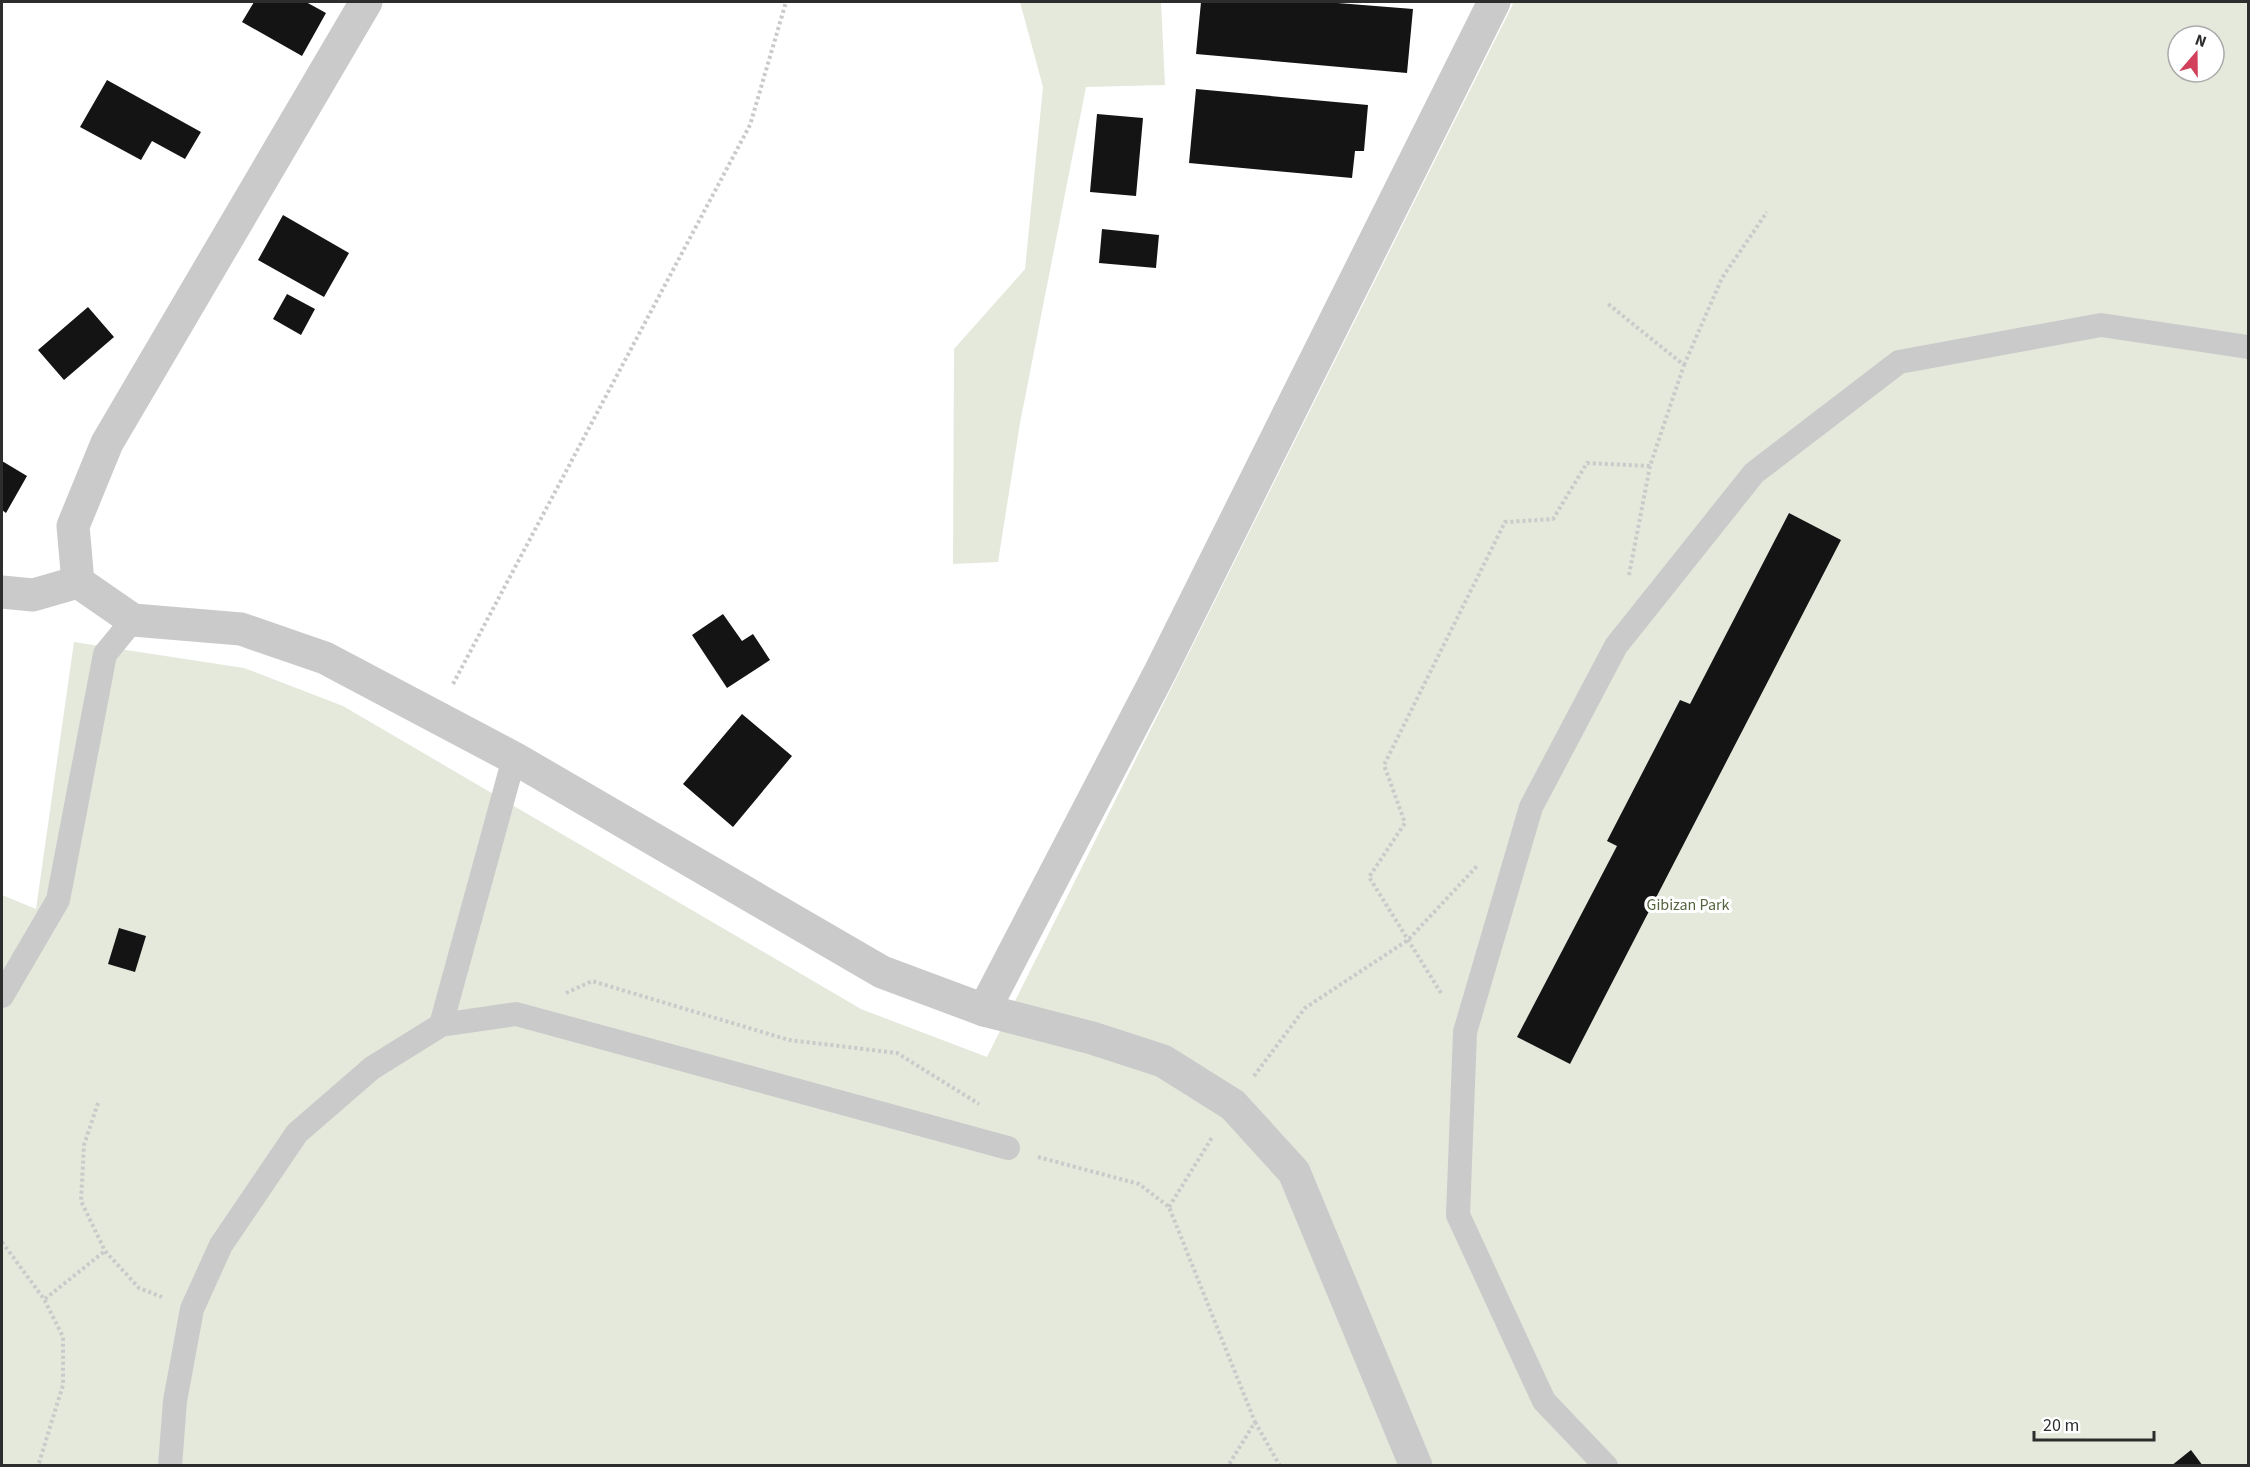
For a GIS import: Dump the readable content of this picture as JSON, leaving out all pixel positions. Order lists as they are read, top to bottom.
{
  "parks": ["Gibizan Park"],
  "scale_bar": "20 m",
  "north": "top"
}
